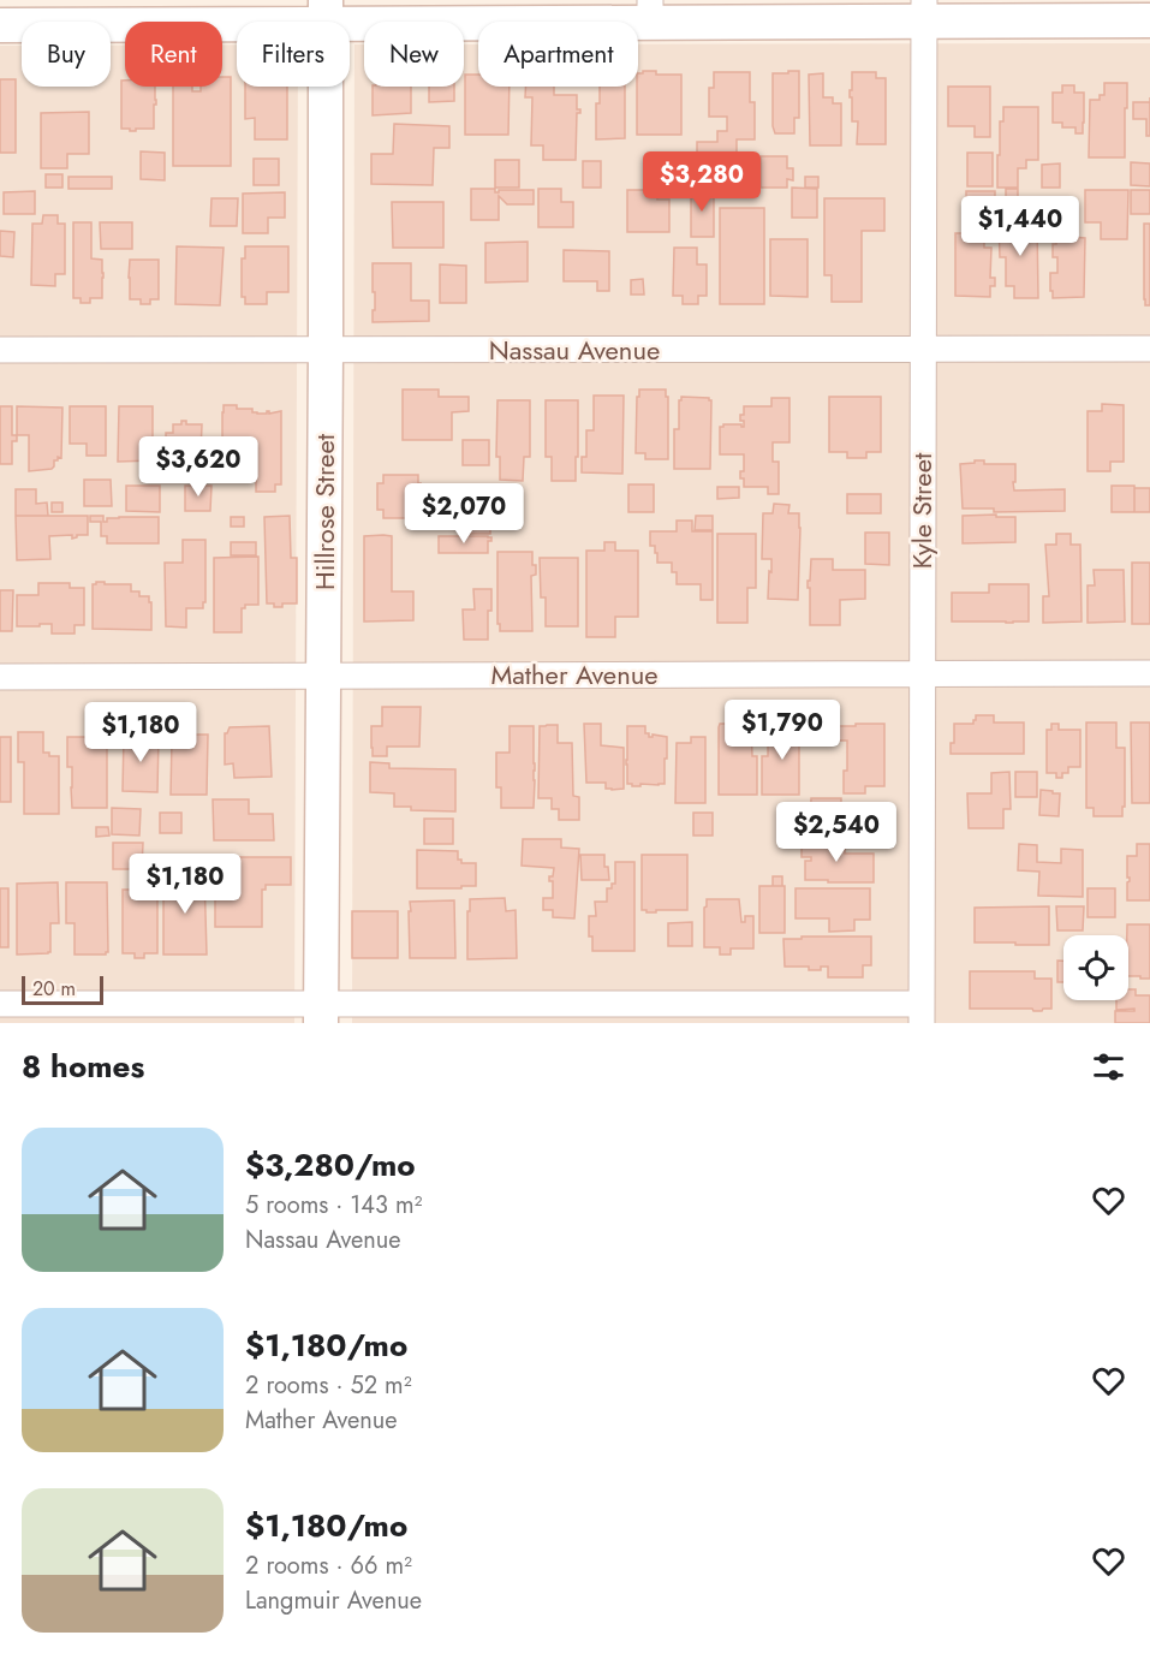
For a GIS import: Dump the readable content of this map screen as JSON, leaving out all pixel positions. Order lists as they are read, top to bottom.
{
  "streets": {
    "street": [
      "Nassau Avenue",
      "Kyle Street",
      "Hillrose Street",
      "Mather Avenue"
    ]
  },
  "crossings": [
    ["Nassau Avenue", "Kyle Street"],
    ["Nassau Avenue", "Hillrose Street"],
    ["Kyle Street", "Mather Avenue"],
    ["Hillrose Street", "Mather Avenue"]
  ],
  "scale_bar": "20 m",
  "page": {
    "chip": [
      "Buy",
      "Rent",
      "Filters",
      "New",
      "Apartment"
    ],
    "price": [
      "$3,280",
      "$1,440",
      "$3,620",
      "$2,070",
      "$1,790",
      "$1,180",
      "$2,540",
      "$1,180"
    ],
    "scale": "20 m",
    "heading": "8 homes",
    "list": [
      {
        "name": "$3,280/mo",
        "note": "5 rooms · 143 m² · Nassau Avenue"
      },
      {
        "name": "$1,180/mo",
        "note": "2 rooms · 52 m² · Mather Avenue"
      },
      {
        "name": "$1,180/mo",
        "note": "2 rooms · 66 m² · Langmuir Avenue"
      }
    ]
  }
}
